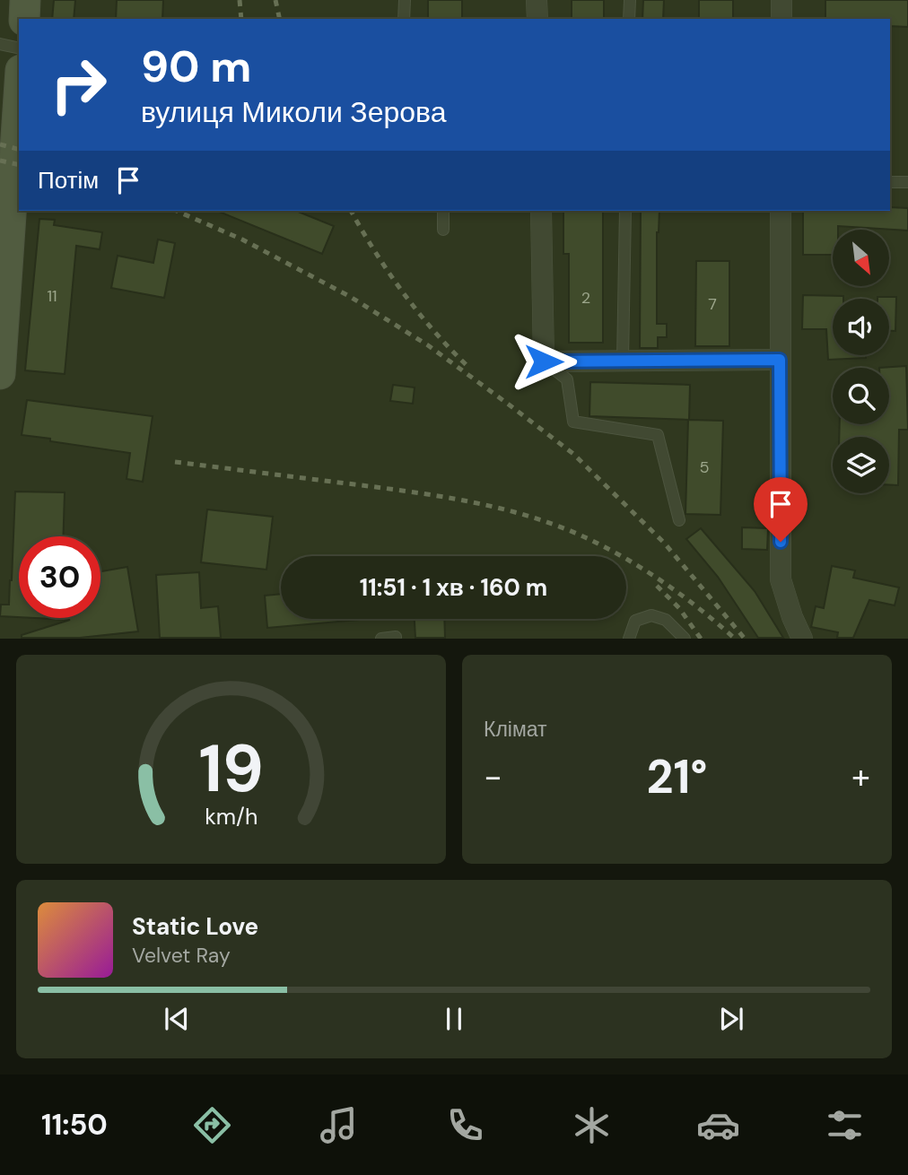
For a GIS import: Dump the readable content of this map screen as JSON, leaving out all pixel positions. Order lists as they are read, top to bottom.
{
  "house_numbers": [
    "11",
    "2",
    "7",
    "5"
  ],
  "north": "bottom right",
  "page": {
    "turn": ["90 m", "вулиця Миколи Зерова"],
    "then": "Потім",
    "limit": "30",
    "trip": "11:51 · 1 хв · 160 m",
    "tile": "Клімат",
    "heat": ["−", "21°", "+"],
    "song": ["Static Love", "Velvet Ray"],
    "tabs": "11:50",
    "gauge": ["19", "km/h"]
  }
}
